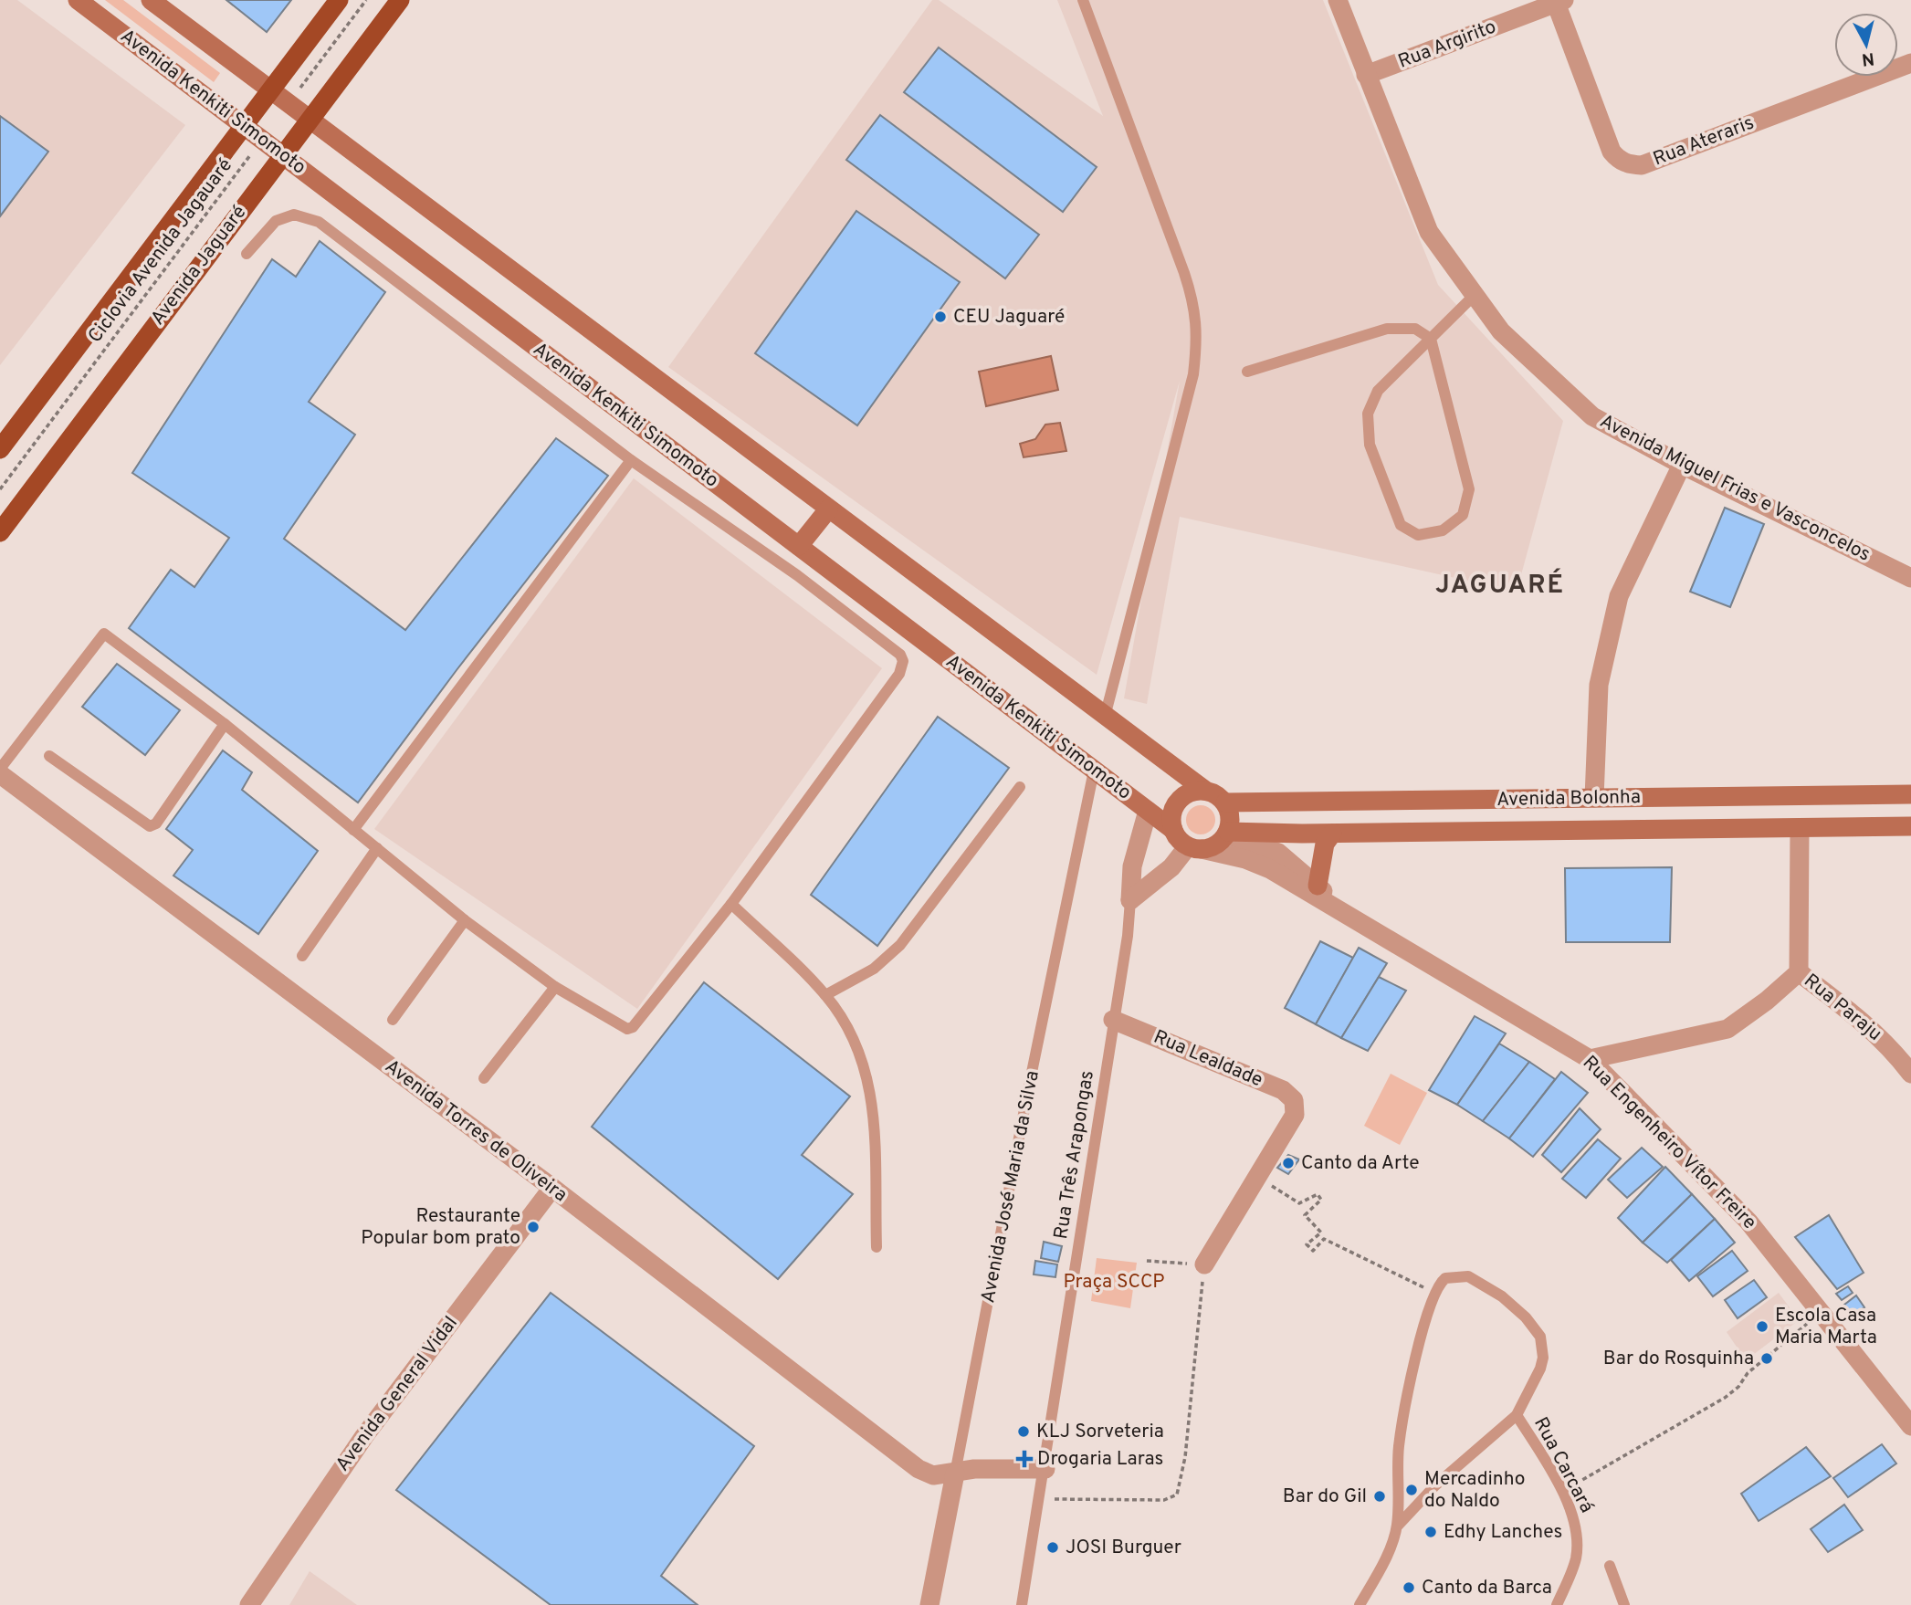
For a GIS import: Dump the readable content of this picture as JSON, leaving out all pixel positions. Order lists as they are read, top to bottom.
{
  "streets": {
    "highway": ["Avenida Jaguaré"],
    "main road": ["Avenida Kenkiti Simomoto", "Avenida Bolonha"],
    "street": [
      "Rua Argirito",
      "Rua Ateraris",
      "Avenida Miguel Frias e Vasconcelos",
      "Rua Paraju",
      "Rua Lealdade",
      "Avenida Torres de Oliveira",
      "Rua Engenheiro Vítor Freire",
      "Avenida José Maria da Silva",
      "Avenida General Vidal"
    ],
    "lane": ["Rua Três Arapongas", "Rua Carcará"],
    "path": ["Ciclovia Avenida Jagauaré"]
  },
  "crossings": [
    ["Rua Argirito", "Rua Ateraris"],
    ["Rua Argirito", "Avenida Miguel Frias e Vasconcelos"],
    ["Avenida Kenkiti Simomoto", "Ciclovia Avenida Jagauaré"],
    ["Avenida Kenkiti Simomoto", "Avenida Jaguaré"],
    ["Avenida Kenkiti Simomoto", "Avenida Bolonha"],
    ["Avenida Kenkiti Simomoto", "Rua Engenheiro Vítor Freire"],
    ["Avenida Kenkiti Simomoto", "Avenida José Maria da Silva"],
    ["Avenida Bolonha", "Rua Engenheiro Vítor Freire"],
    ["Rua Lealdade", "Rua Três Arapongas"],
    ["Avenida Torres de Oliveira", "Rua Três Arapongas"],
    ["Avenida Torres de Oliveira", "Avenida José Maria da Silva"],
    ["Avenida Torres de Oliveira", "Avenida General Vidal"]
  ],
  "districts": ["JAGUARÉ"],
  "parks": ["Praça SCCP"],
  "places": {
    "other": [
      "CEU Jaguaré",
      "Canto da Arte",
      "Restaurante Popular bom prato",
      "Escola Casa Maria Marta",
      "Bar do Rosquinha",
      "KLJ Sorveteria",
      "Mercadinho do Naldo",
      "Bar do Gil",
      "Edhy Lanches",
      "JOSI Burguer",
      "Canto da Barca"
    ],
    "health": ["Drogaria Laras"]
  },
  "north": "bottom"
}
